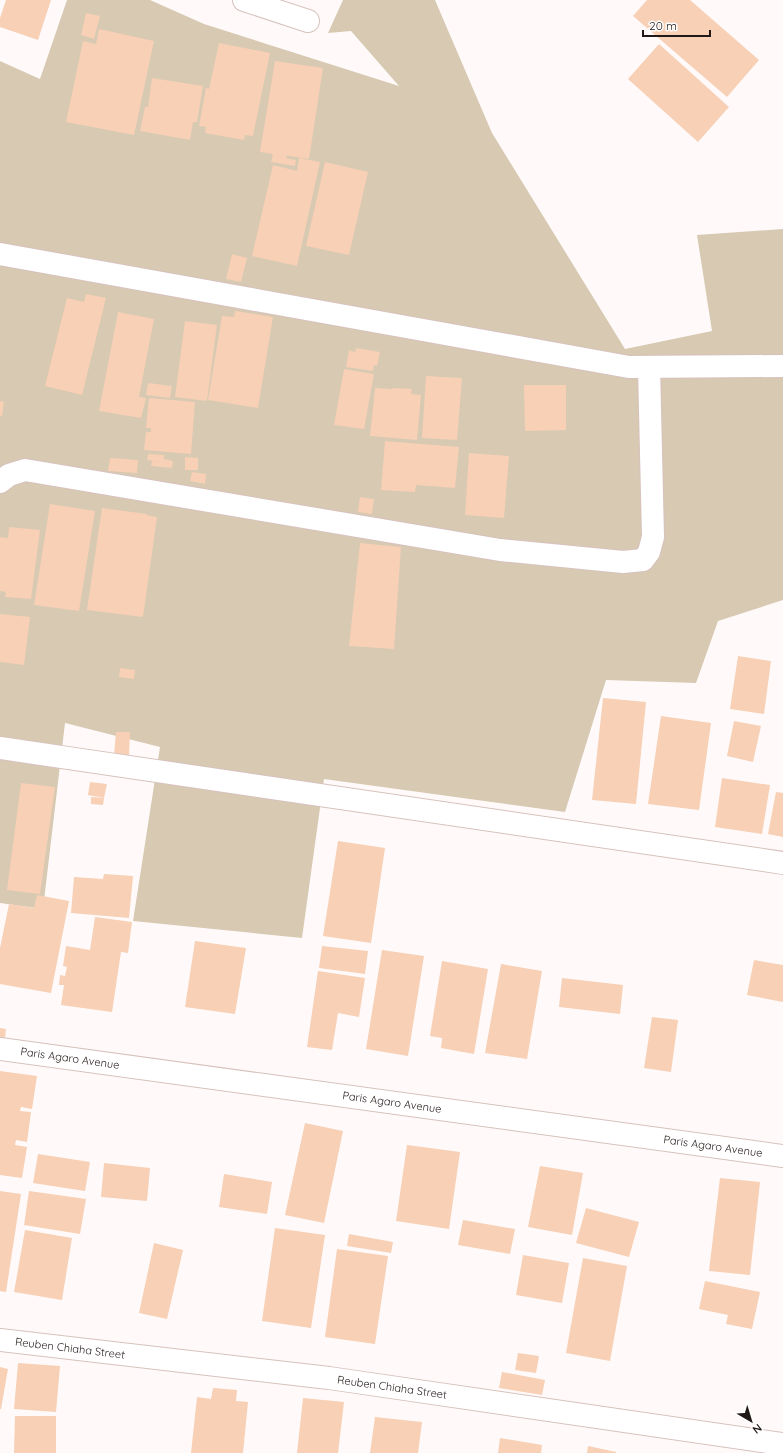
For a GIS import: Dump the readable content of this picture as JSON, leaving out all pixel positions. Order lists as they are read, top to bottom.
{
  "streets": {
    "street": ["Paris Agaro Avenue", "Reuben Chiaha Street"]
  },
  "scale_bar": "20 m",
  "north": "bottom right"
}
